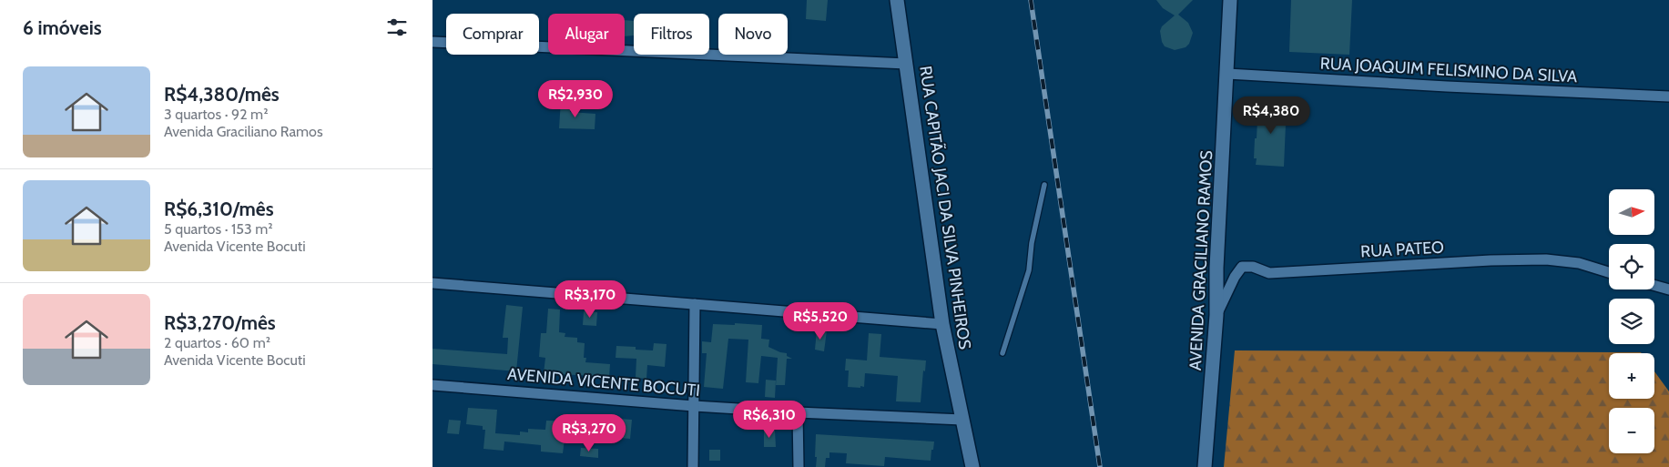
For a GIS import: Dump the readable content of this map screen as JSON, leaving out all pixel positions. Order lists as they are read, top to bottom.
{
  "streets": {
    "street": [
      "RUA JOAQUIM FELISMINO DA SILVA",
      "RUA CAPITÃO JACI DA SILVA PINHEIROS",
      "RUA PATEO",
      "AVENIDA GRACILIANO RAMOS",
      "AVENIDA VICENTE BOCUTI"
    ]
  },
  "crossings": [
    ["RUA JOAQUIM FELISMINO DA SILVA", "AVENIDA GRACILIANO RAMOS"],
    ["RUA CAPITÃO JACI DA SILVA PINHEIROS", "AVENIDA VICENTE BOCUTI"],
    ["RUA PATEO", "AVENIDA GRACILIANO RAMOS"]
  ],
  "north": "right",
  "page": {
    "heading": "6 imóveis",
    "chip": [
      "Comprar",
      "Alugar",
      "Filtros",
      "Novo"
    ],
    "list": [
      {
        "name": "R$4,380/mês",
        "note": "3 quartos · 92 m² · Avenida Graciliano Ramos"
      },
      {
        "name": "R$6,310/mês",
        "note": "5 quartos · 153 m² · Avenida Vicente Bocuti"
      },
      {
        "name": "R$3,270/mês",
        "note": "2 quartos · 60 m² · Avenida Vicente Bocuti"
      }
    ],
    "price": [
      "R$2,930",
      "R$4,380",
      "R$3,170",
      "R$5,520",
      "R$6,310",
      "R$3,270"
    ],
    "map_buttons": ["+", "−"]
  }
}
